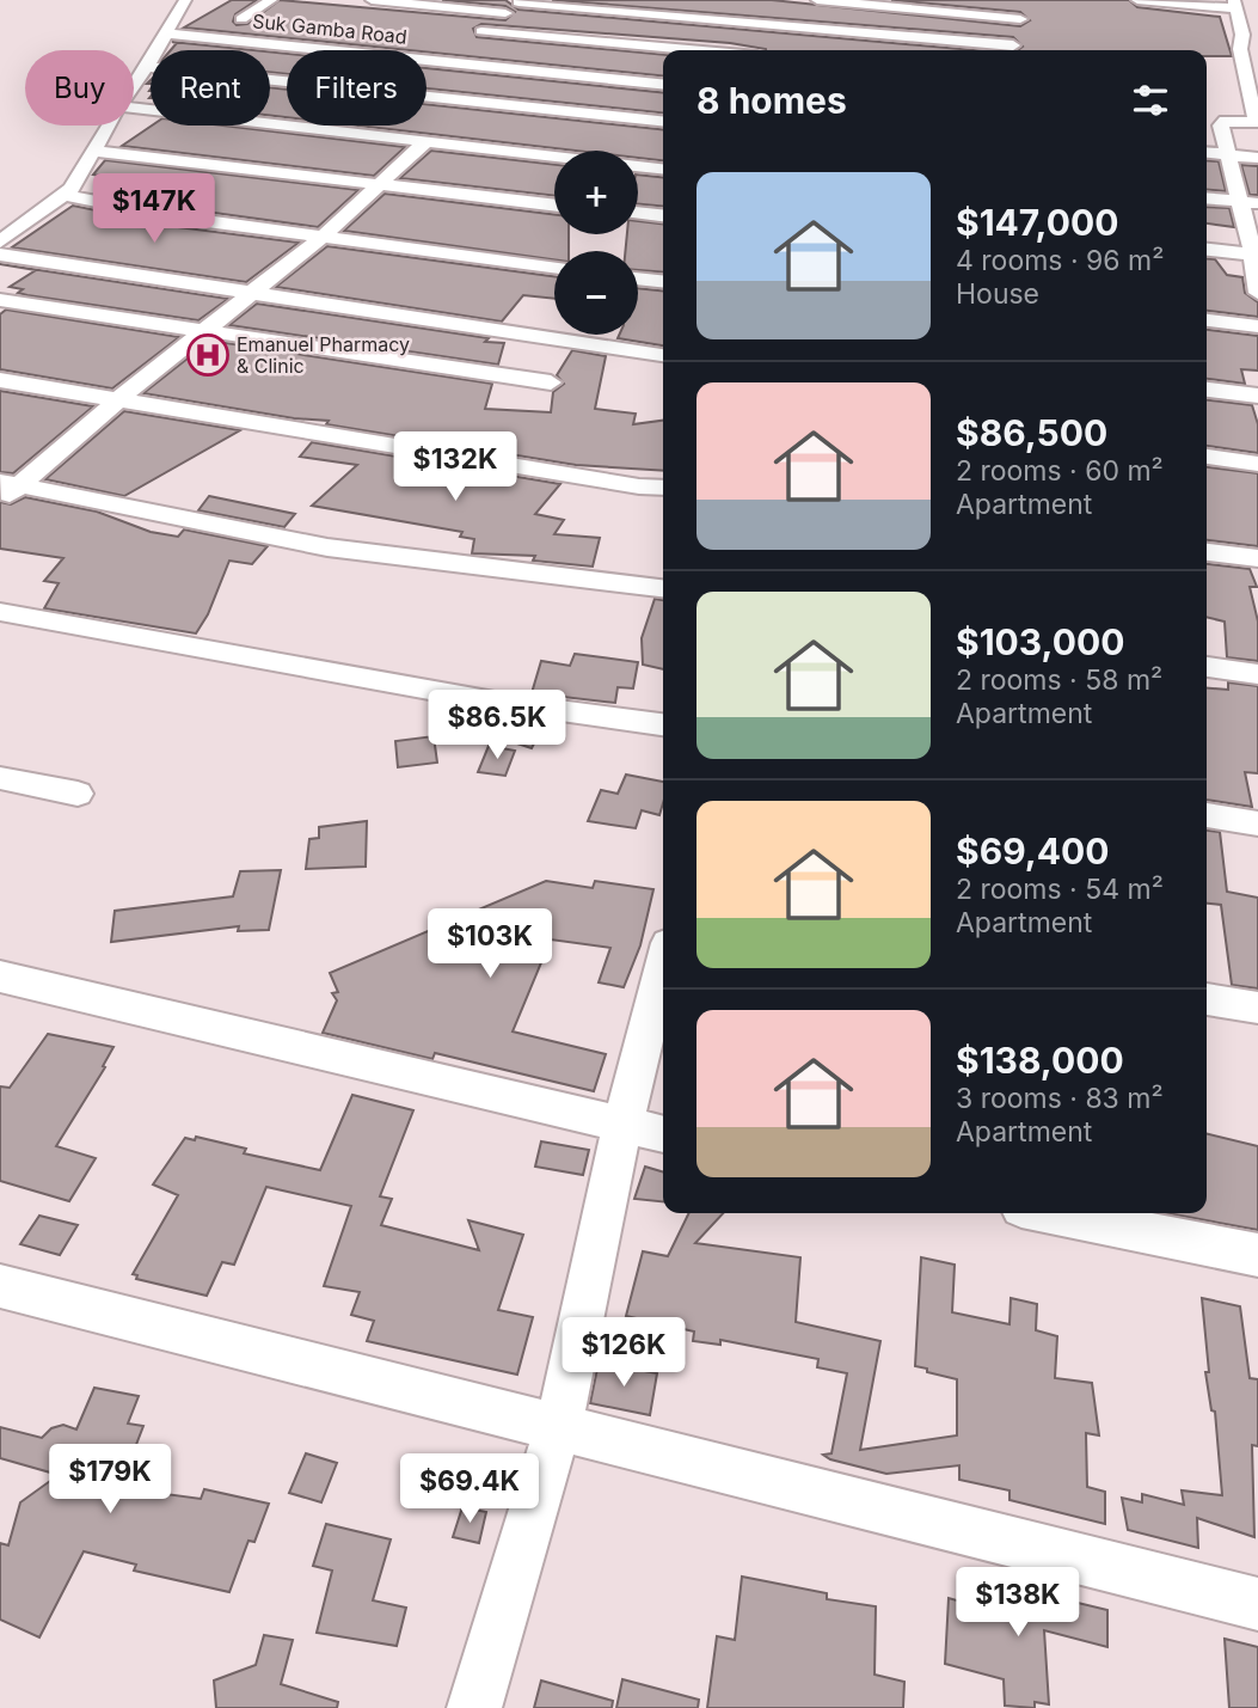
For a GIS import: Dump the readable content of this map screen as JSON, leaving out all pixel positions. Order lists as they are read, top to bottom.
{
  "streets": {
    "street": ["Suk Gamba Road"]
  },
  "places": {
    "hospital": ["Emanuel Pharmacy & Clinic"]
  },
  "page": {
    "chip": ["Buy", "Rent", "Filters"],
    "heading": "8 homes",
    "map_buttons": ["+", "−"],
    "list": [
      {
        "name": "$147,000",
        "note": "4 rooms · 96 m² · House"
      },
      {
        "name": "$86,500",
        "note": "2 rooms · 60 m² · Apartment"
      },
      {
        "name": "$103,000",
        "note": "2 rooms · 58 m² · Apartment"
      },
      {
        "name": "$69,400",
        "note": "2 rooms · 54 m² · Apartment"
      },
      {
        "name": "$138,000",
        "note": "3 rooms · 83 m² · Apartment"
      }
    ],
    "price": [
      "$147K",
      "$132K",
      "$86.5K",
      "$103K",
      "$126K",
      "$179K",
      "$69.4K",
      "$138K"
    ]
  }
}
